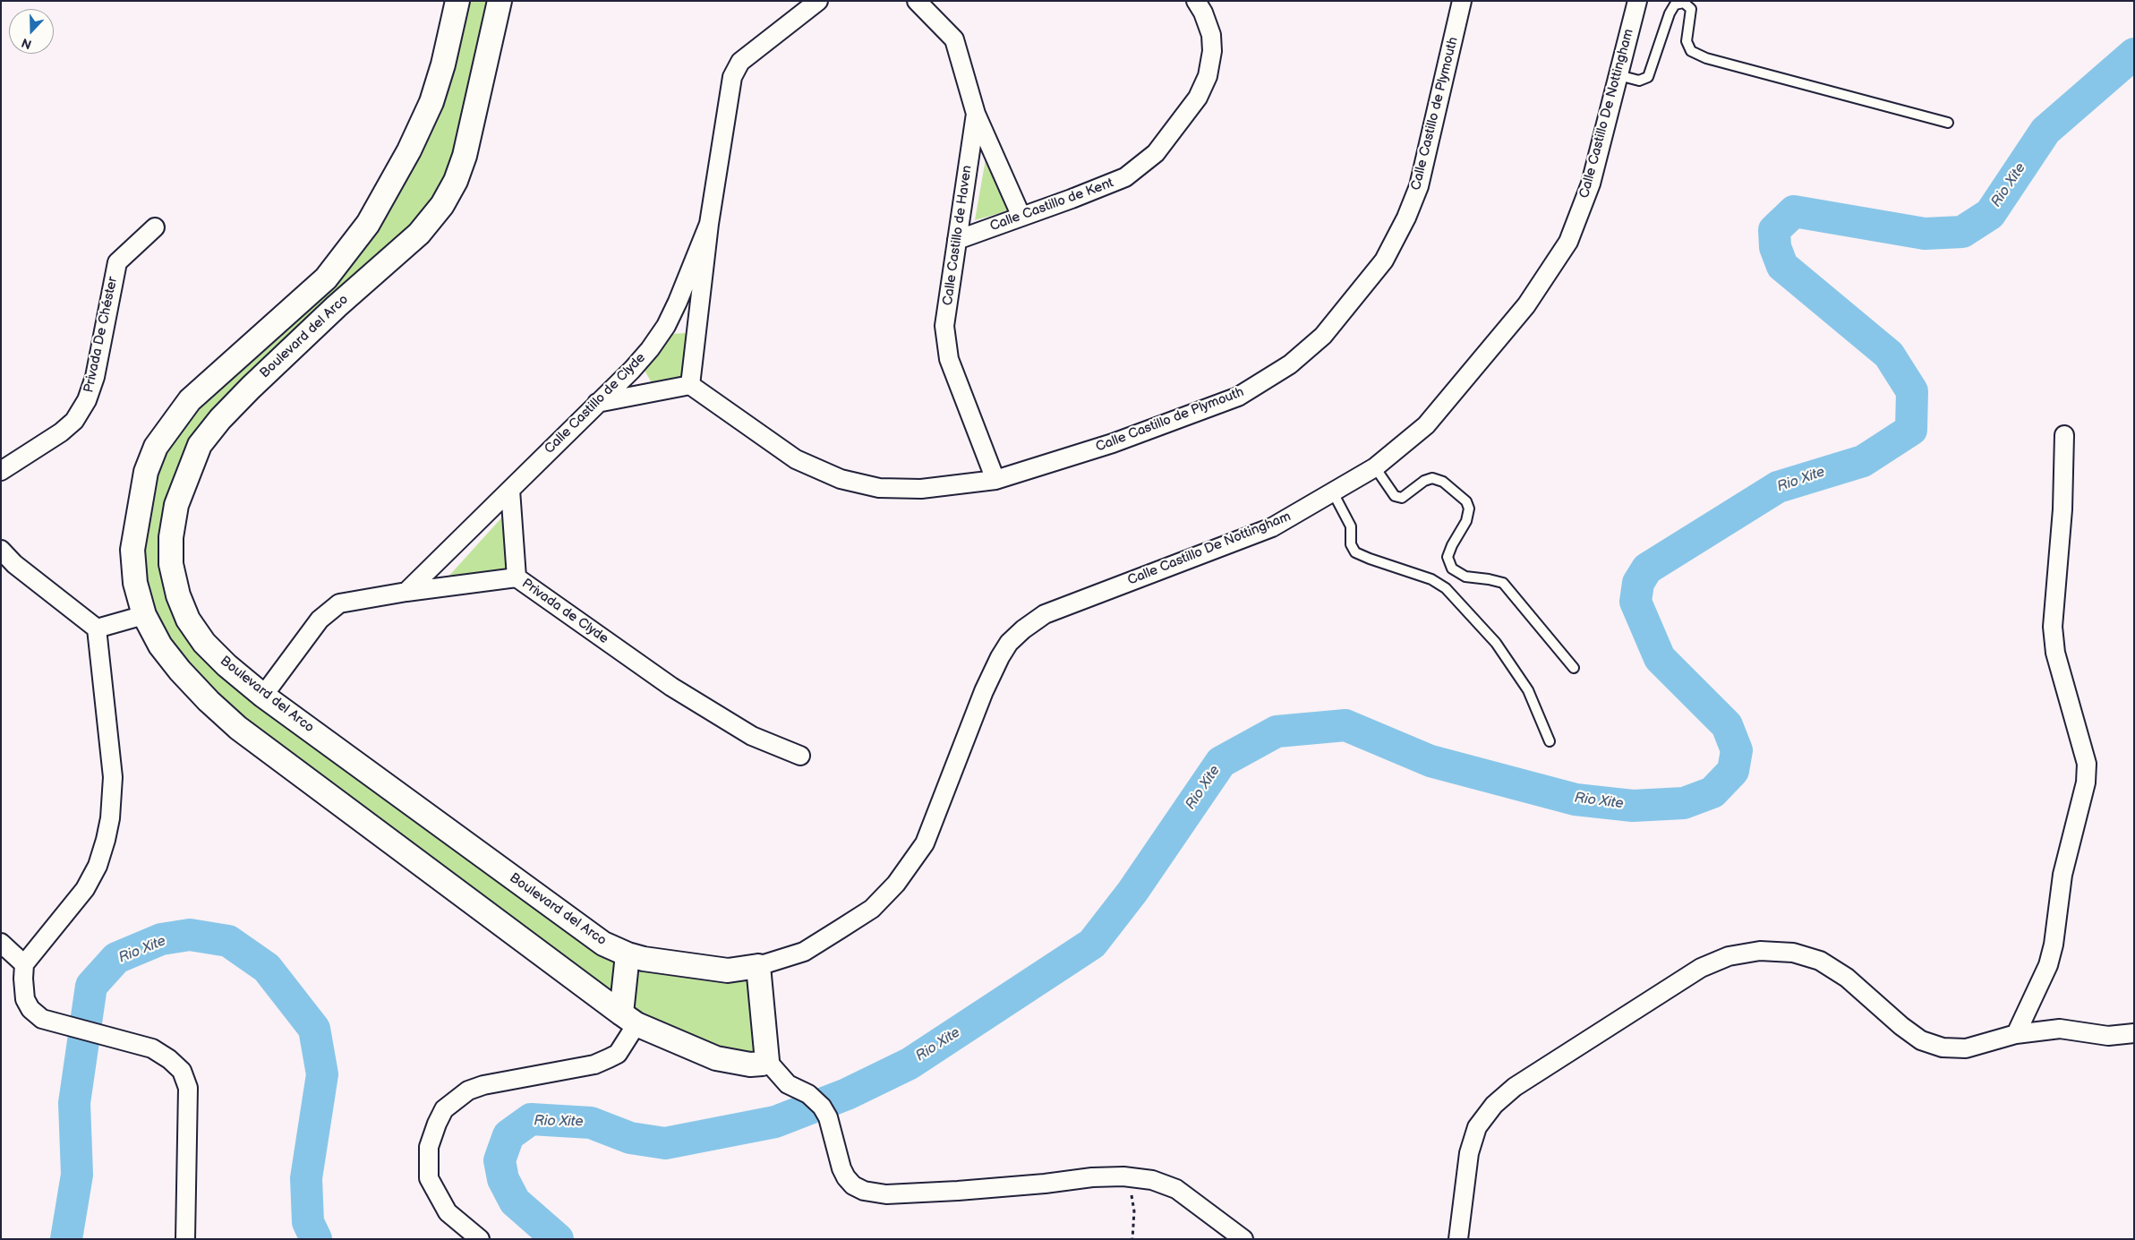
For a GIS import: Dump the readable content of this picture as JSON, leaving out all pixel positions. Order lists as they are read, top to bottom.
{
  "streets": {
    "street": [
      "Calle Castillo de Plymouth",
      "Calle Castillo De Nottingham",
      "Calle Castillo de Kent",
      "Calle Castillo de Haven",
      "Privada De Chéster",
      "Boulevard del Arco",
      "Calle Castillo de Clyde",
      "Privada de Clyde"
    ]
  },
  "crossings": [
    ["Calle Castillo de Plymouth", "Calle Castillo de Haven"],
    ["Calle Castillo De Nottingham", "Boulevard del Arco"],
    ["Calle Castillo de Kent", "Calle Castillo de Haven"],
    ["Boulevard del Arco", "Privada de Clyde"],
    ["Calle Castillo de Clyde", "Privada de Clyde"]
  ],
  "water": ["Rio Xite"],
  "north": "bottom"
}
